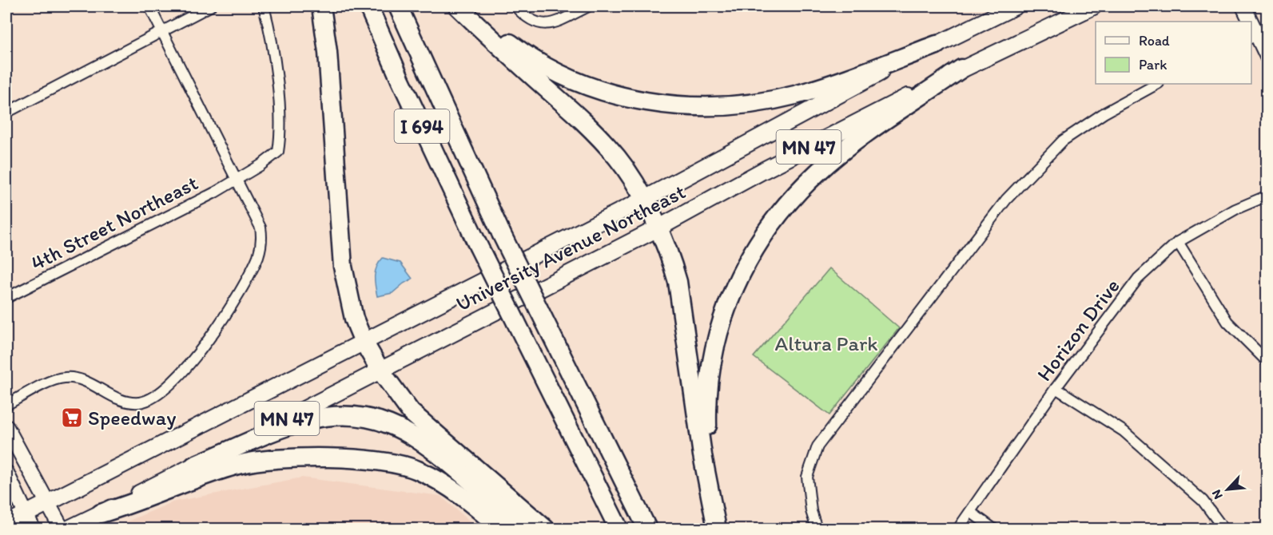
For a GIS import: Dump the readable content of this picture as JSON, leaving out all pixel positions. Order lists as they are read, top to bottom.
{
  "streets": {
    "highway": ["I 694"],
    "main road": ["MN 47", "University Avenue Northeast"],
    "street": ["4th Street Northeast", "Horizon Drive"]
  },
  "parks": ["Altura Park"],
  "places": {
    "supermarket": ["Speedway"]
  },
  "legend": ["Road", "Park"],
  "north": "bottom left"
}
